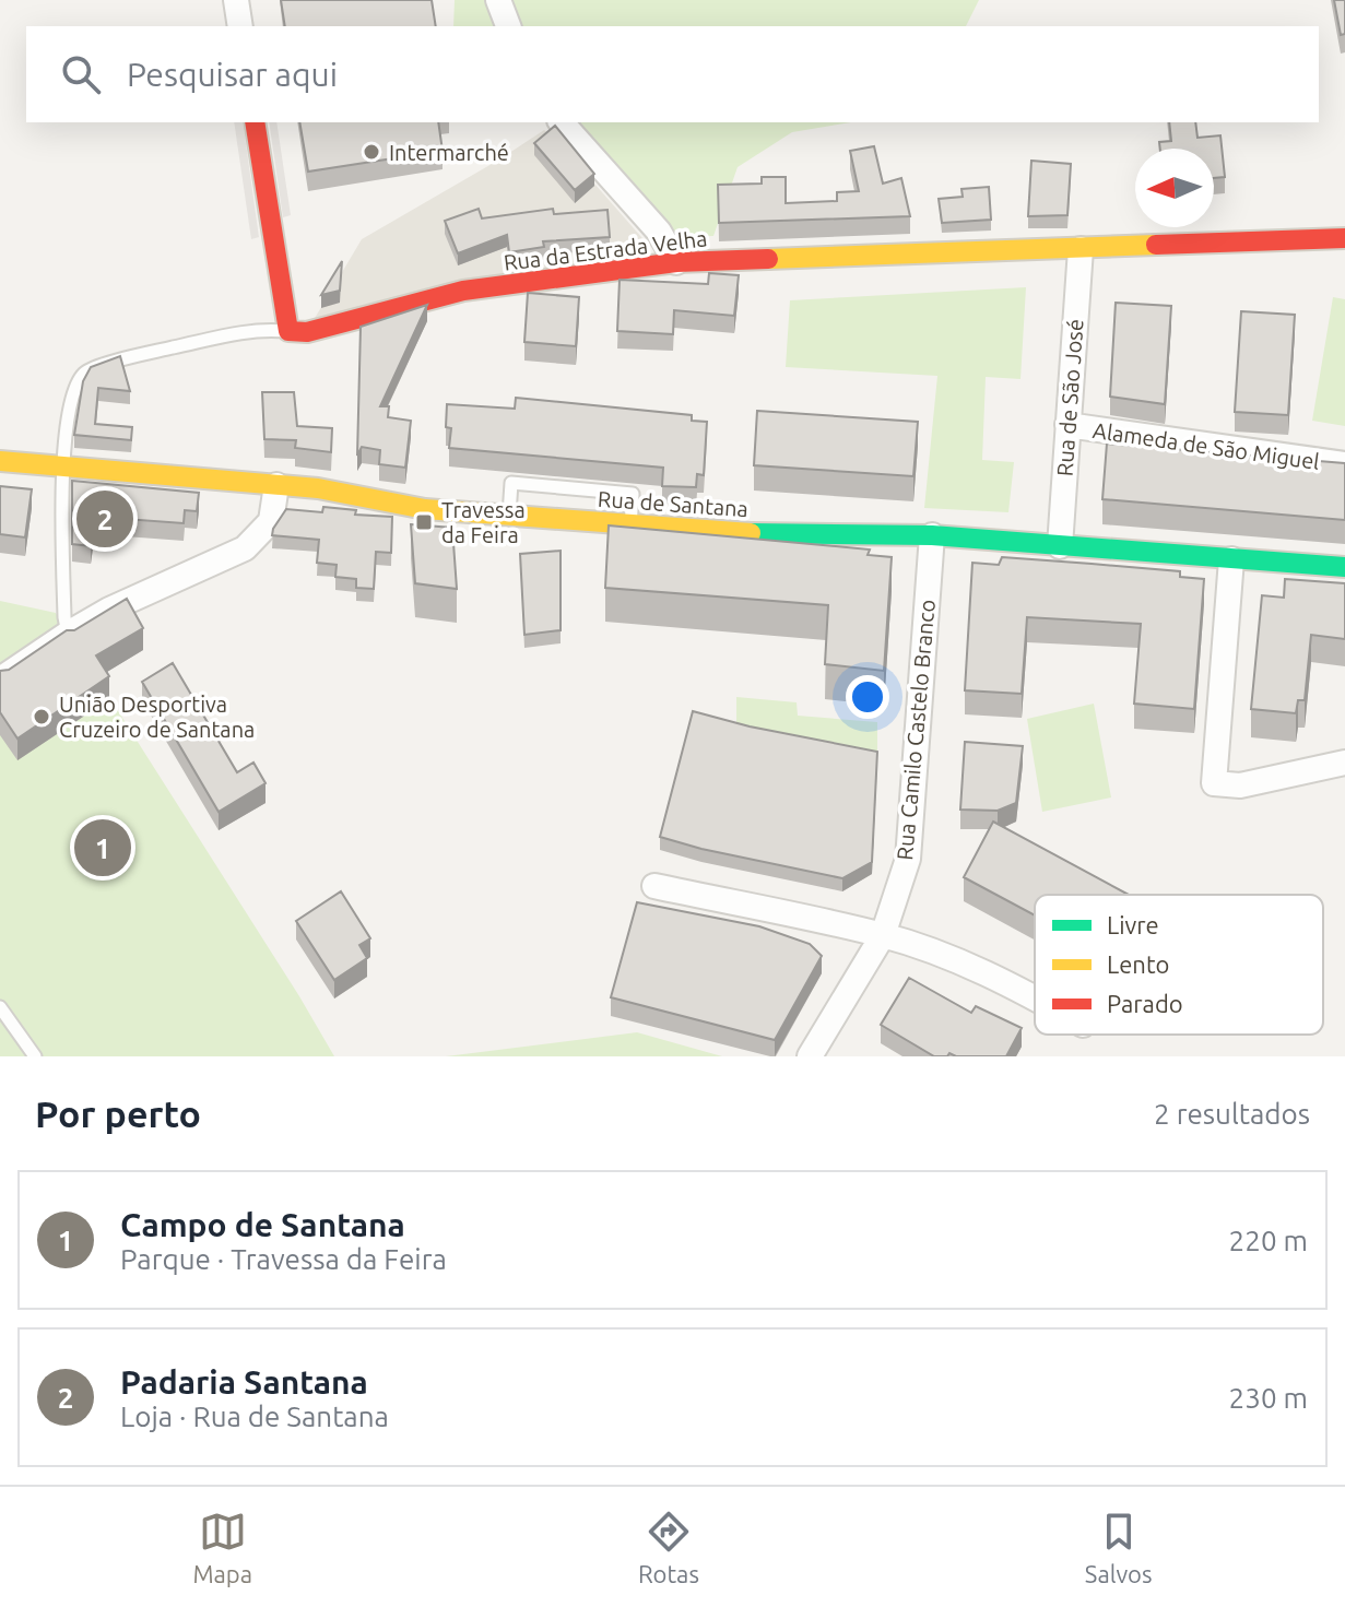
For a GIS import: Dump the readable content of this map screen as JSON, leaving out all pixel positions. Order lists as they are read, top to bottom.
{
  "streets": {
    "main road": ["Rua da Estrada Velha", "Rua de Santana"],
    "street": ["Rua de São José", "Alameda de São Miguel", "Rua Camilo Castelo Branco"]
  },
  "crossings": [
    ["Rua da Estrada Velha", "Rua de São José"],
    ["Rua da Estrada Velha", "Rua de Santana"],
    ["Rua de São José", "Alameda de São Miguel"],
    ["Rua de São José", "Rua de Santana"],
    ["Rua de Santana", "Rua Camilo Castelo Branco"]
  ],
  "places": {
    "other": ["Intermarché", "União Desportiva Cruzeiro de Santana"],
    "transit": ["Travessa da Feira"]
  },
  "legend": ["Livre", "Lento", "Parado"],
  "north": "left",
  "page": {
    "search": "Pesquisar aqui",
    "pins": ["2", "1"],
    "heading": ["Por perto", "2 resultados"],
    "list": [
      {
        "mark": "1",
        "name": "Campo de Santana",
        "note": "Parque · Travessa da Feira",
        "value": "220 m"
      },
      {
        "mark": "2",
        "name": "Padaria Santana",
        "note": "Loja · Rua de Santana",
        "value": "230 m"
      }
    ],
    "nav": ["Mapa", "Rotas", "Salvos"]
  }
}
